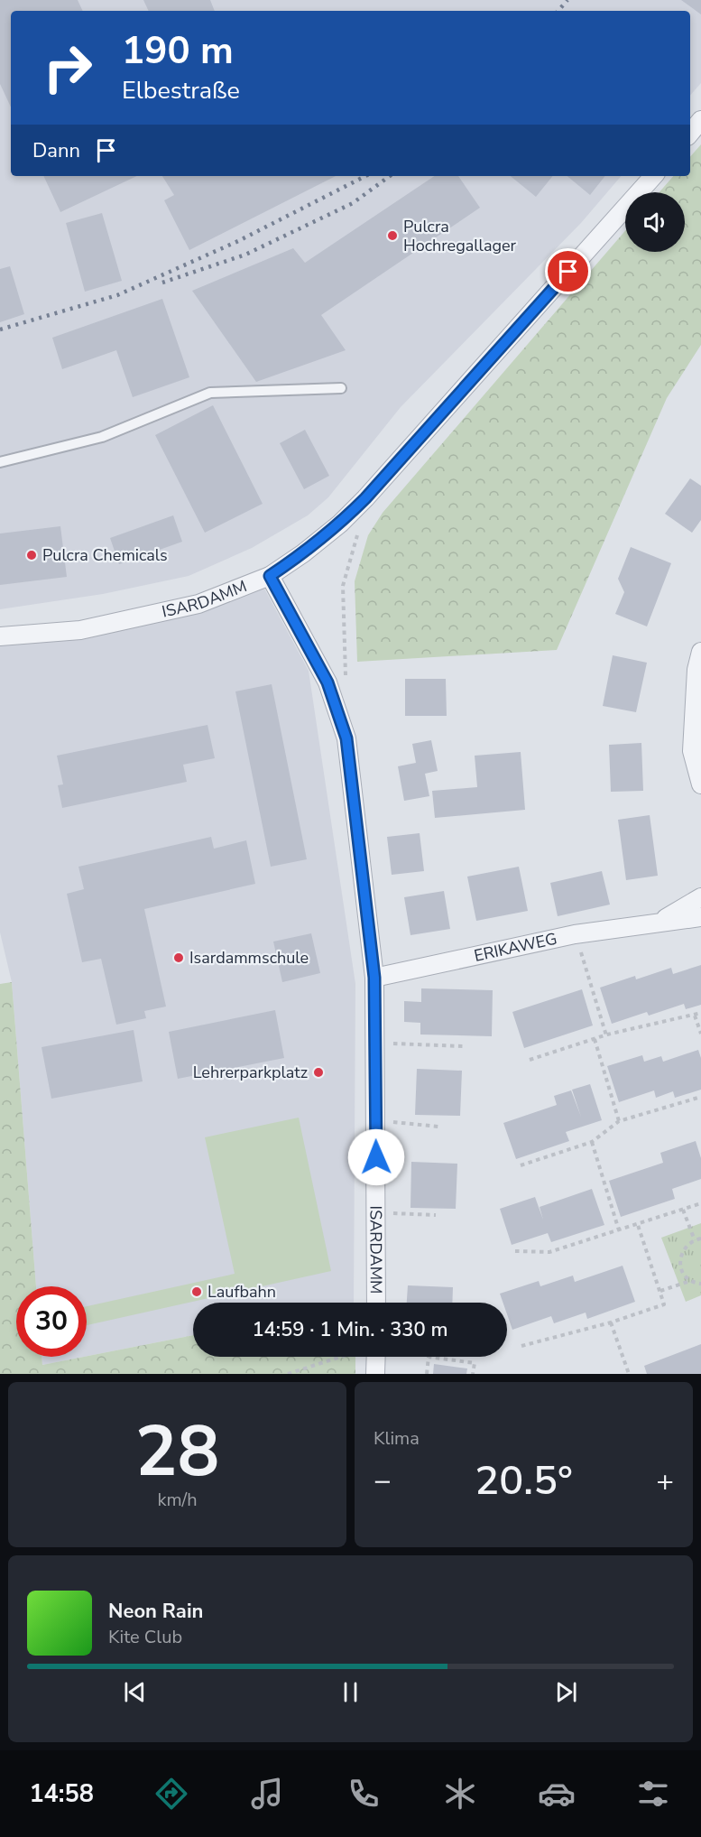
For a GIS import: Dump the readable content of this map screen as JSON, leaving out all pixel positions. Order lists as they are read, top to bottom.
{
  "streets": {
    "street": ["ISARDAMM", "ERIKAWEG"]
  },
  "crossings": [
    ["ISARDAMM", "ERIKAWEG"]
  ],
  "places": [
    "Pulcra Hochregallager",
    "Pulcra Chemicals",
    "Isardammschule",
    "Lehrerparkplatz",
    "Laufbahn"
  ],
  "page": {
    "turn": ["190 m", "Elbestraße"],
    "then": "Dann",
    "limit": "30",
    "trip": "14:59 · 1 Min. · 330 m",
    "tile": [
      ["28", "km/h"],
      "Klima"
    ],
    "heat": ["−", "20.5°", "+"],
    "song": ["Neon Rain", "Kite Club"],
    "tabs": "14:58"
  }
}
